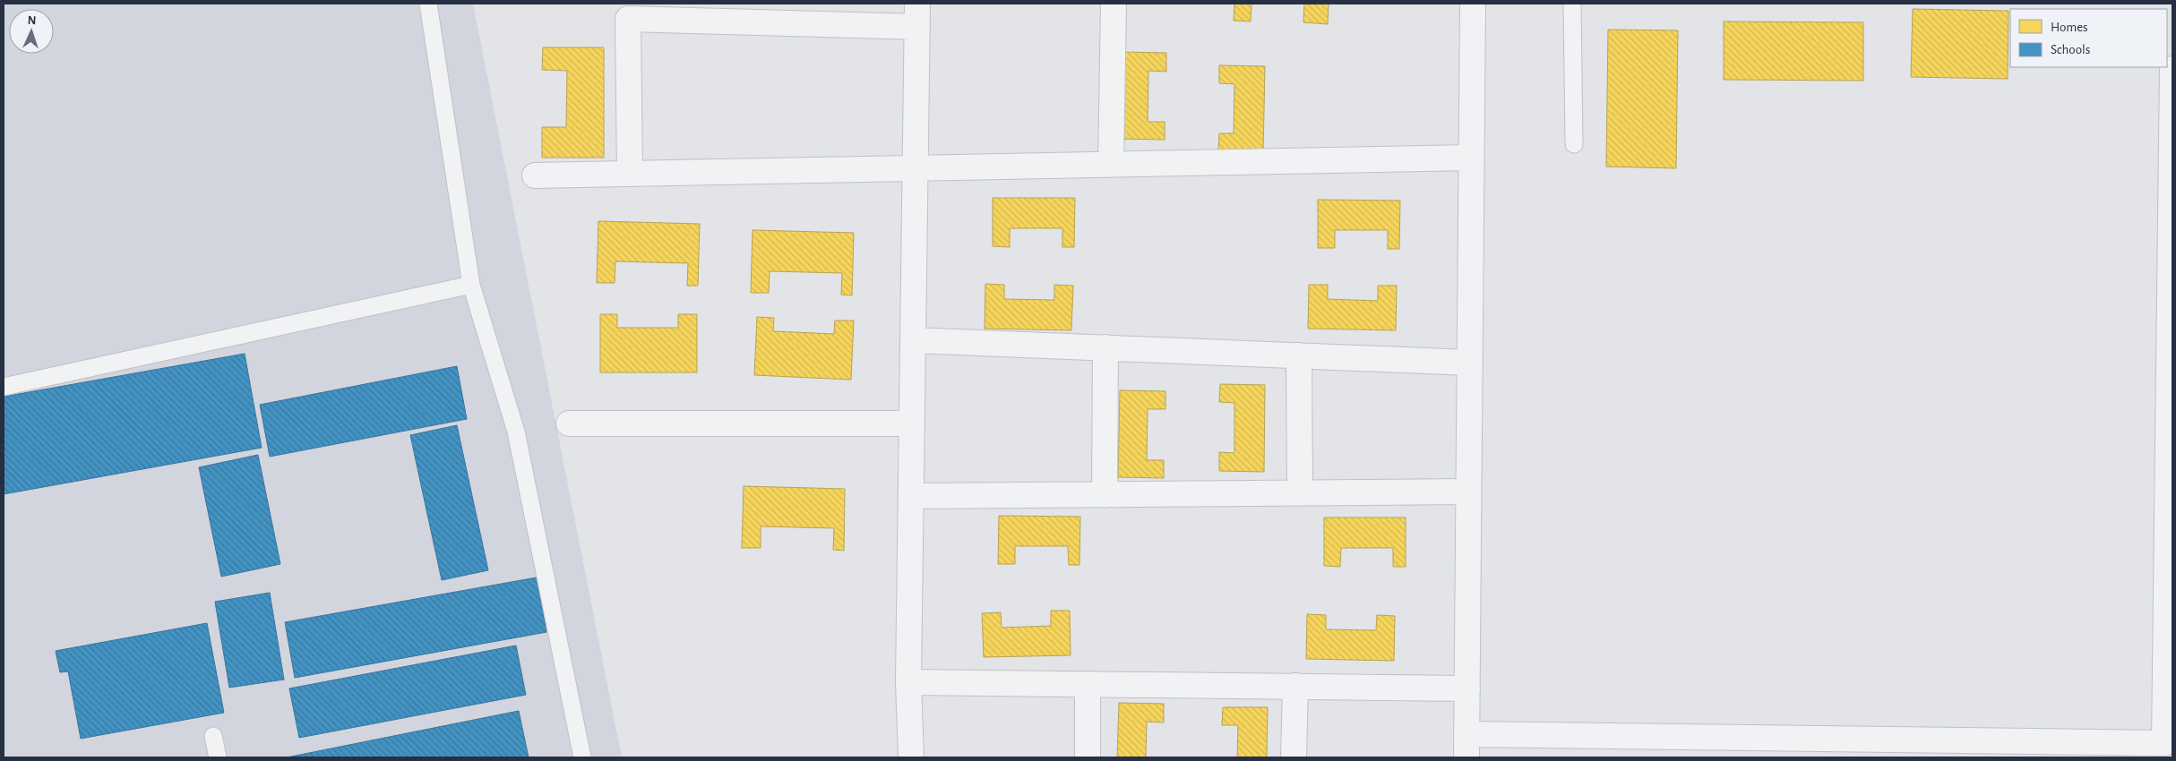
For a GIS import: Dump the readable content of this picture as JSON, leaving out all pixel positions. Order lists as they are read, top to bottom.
{
  "legend": ["Homes", "Schools"],
  "north": "top"
}
